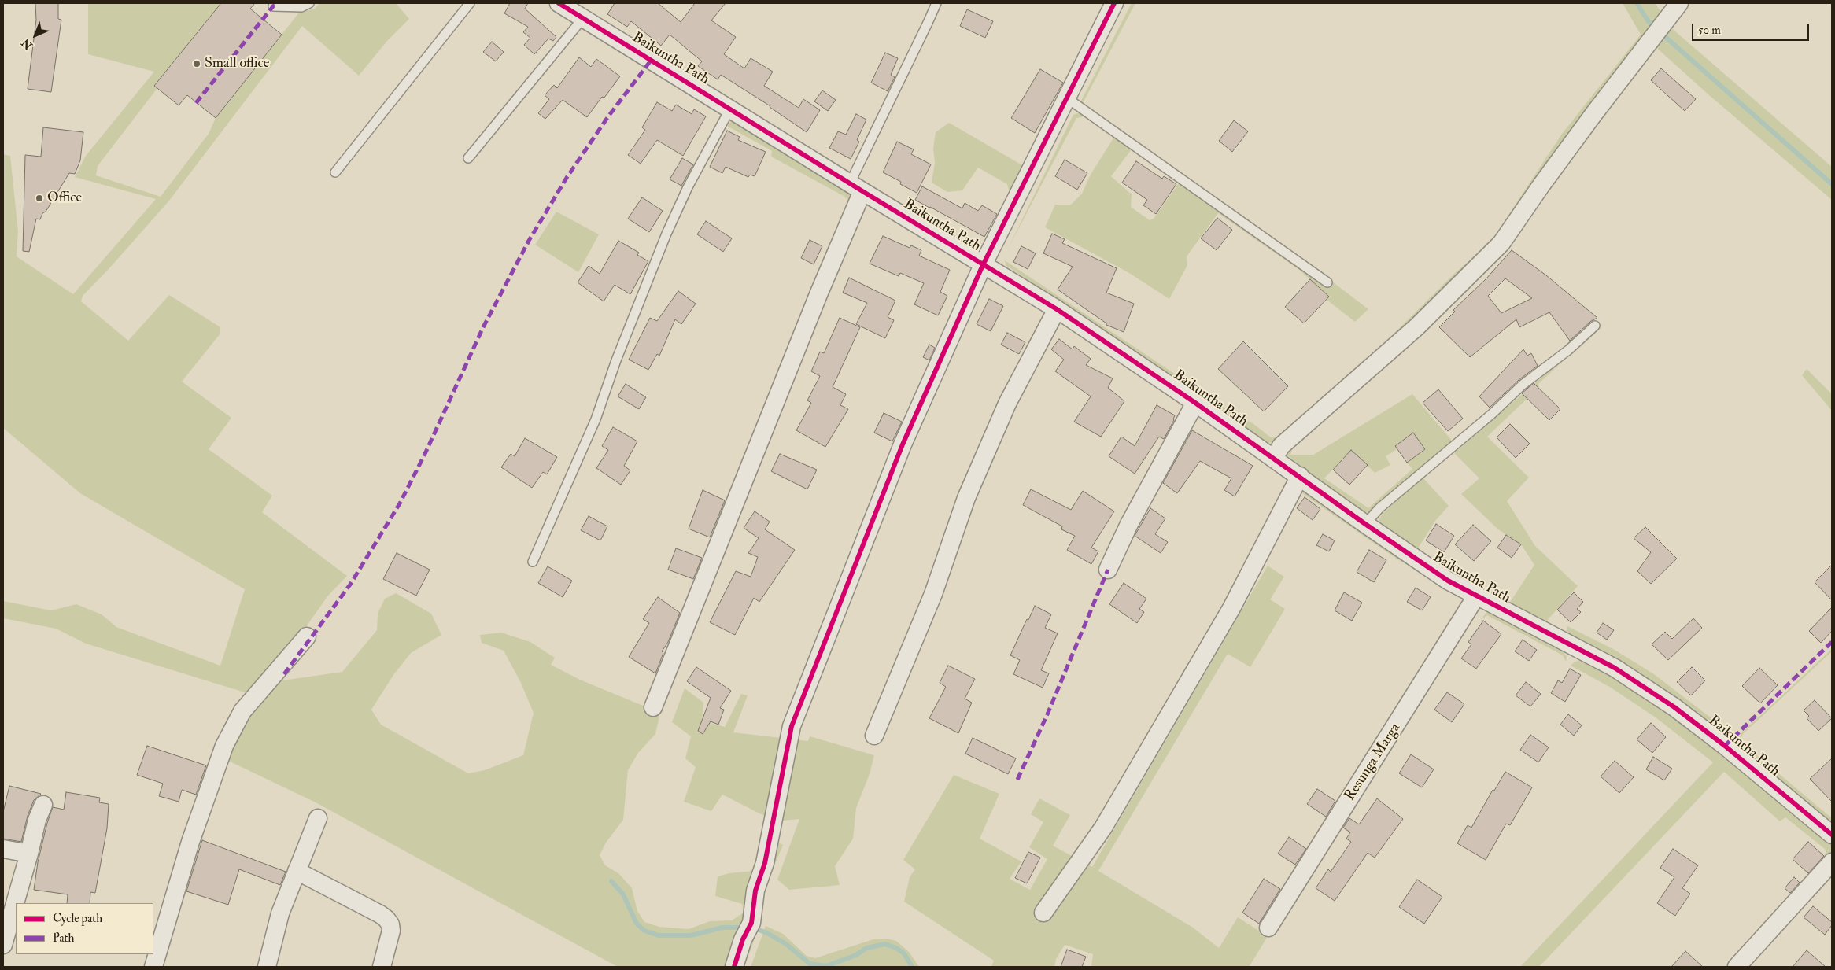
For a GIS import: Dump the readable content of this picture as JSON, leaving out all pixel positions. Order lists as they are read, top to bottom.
{
  "streets": {
    "street": ["Baikuntha Path", "Resunga Marga"]
  },
  "crossings": [
    ["Baikuntha Path", "Resunga Marga"]
  ],
  "places": ["Small office", "Office"],
  "legend": ["Cycle path", "Path"],
  "scale_bar": "50 m",
  "north": "bottom left"
}
